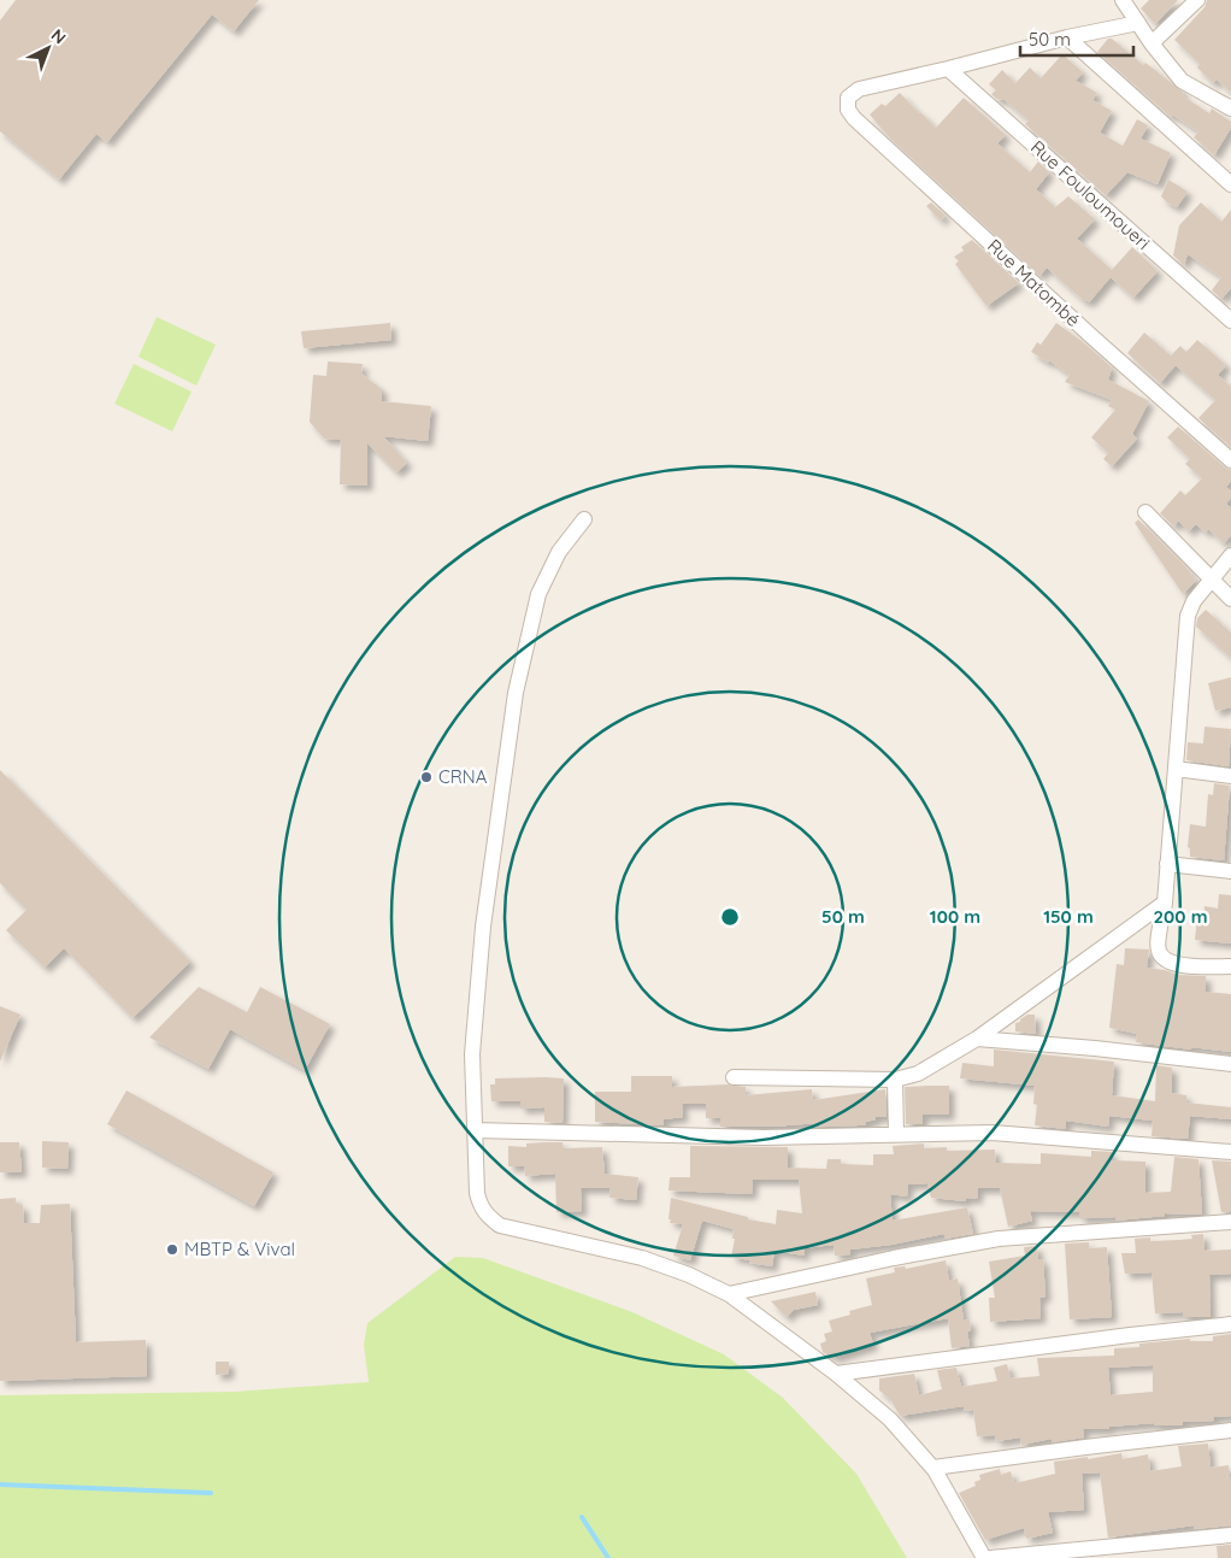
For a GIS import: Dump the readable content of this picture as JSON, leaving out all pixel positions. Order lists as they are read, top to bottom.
{
  "streets": {
    "street": ["Rue Fouloumoueri", "Rue Matombé"]
  },
  "crossings": [
    ["Rue Fouloumoueri", "Rue Matombé"]
  ],
  "places": ["CRNA", "MBTP & Vival"],
  "scale_bar": "50 m",
  "north": "top right",
  "rings": [
    "50 m",
    "100 m",
    "150 m",
    "200 m"
  ]
}
